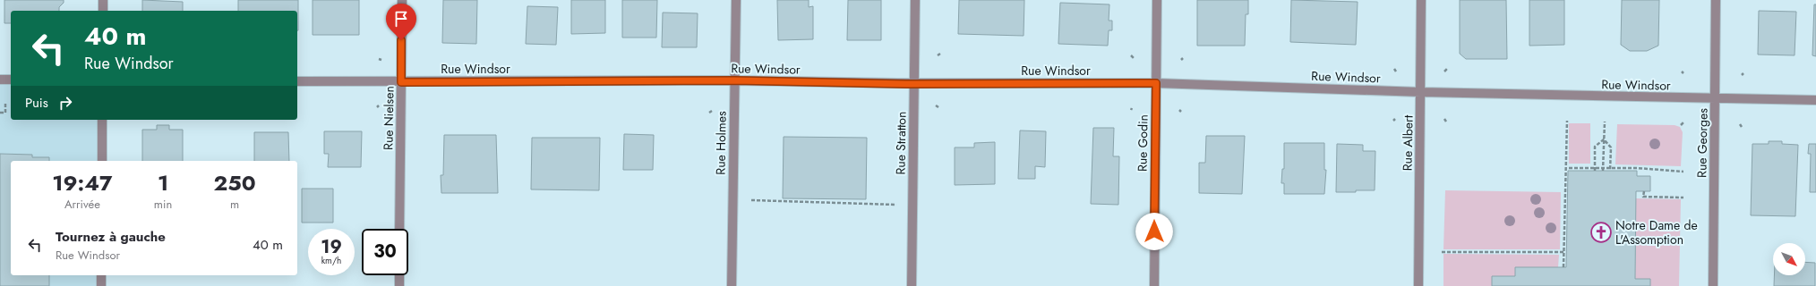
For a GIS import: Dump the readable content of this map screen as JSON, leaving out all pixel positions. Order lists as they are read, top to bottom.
{
  "streets": {
    "street": [
      "Rue Windsor",
      "Rue Nielsen",
      "Rue Holmes",
      "Rue Stratton",
      "Rue Godin",
      "Rue Albert",
      "Rue Georges"
    ]
  },
  "crossings": [
    ["Rue Windsor", "Rue Nielsen"],
    ["Rue Windsor", "Rue Holmes"],
    ["Rue Windsor", "Rue Stratton"],
    ["Rue Windsor", "Rue Godin"],
    ["Rue Windsor", "Rue Albert"],
    ["Rue Windsor", "Rue Georges"]
  ],
  "places": {
    "church": ["Notre Dame de L'Assomption"]
  },
  "north": "bottom right",
  "page": {
    "turn": ["40 m", "Rue Windsor"],
    "then": "Puis",
    "eta": [
      "19:47",
      "Arrivée",
      "1",
      "min",
      "250",
      "m"
    ],
    "list": [
      {
        "name": "Tournez à gauche",
        "note": "Rue Windsor",
        "value": "40 m"
      }
    ],
    "speed": "19 km/h",
    "limit": "30"
  }
}
